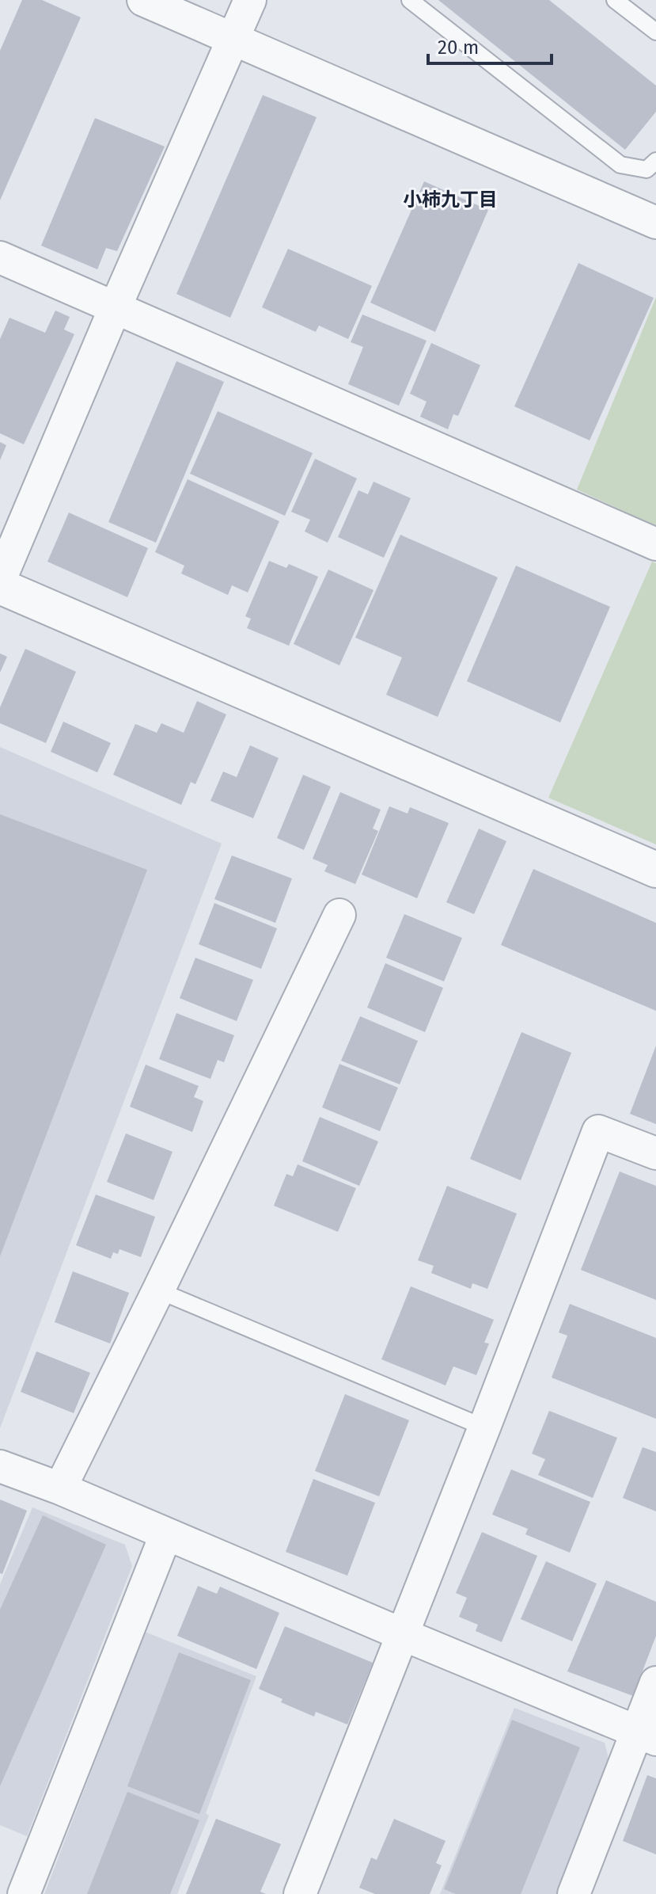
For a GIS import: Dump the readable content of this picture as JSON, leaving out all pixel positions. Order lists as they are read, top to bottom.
{
  "districts": ["小柿九丁目"],
  "scale_bar": "20 m"
}
